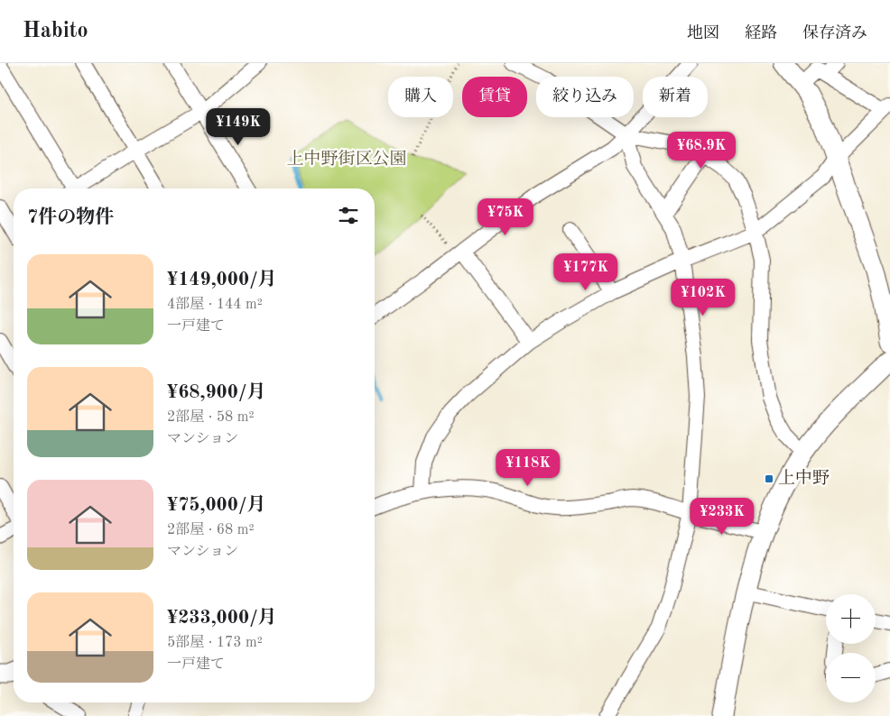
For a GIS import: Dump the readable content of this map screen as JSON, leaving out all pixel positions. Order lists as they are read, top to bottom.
{
  "parks": ["上中野街区公園"],
  "places": {
    "transit": ["上中野"]
  },
  "page": {
    "header": "Habito",
    "nav": ["地図", "経路", "保存済み"],
    "chip": [
      "購入",
      "賃貸",
      "絞り込み",
      "新着"
    ],
    "price": [
      "¥149K",
      "¥68.9K",
      "¥75K",
      "¥177K",
      "¥102K",
      "¥118K",
      "¥233K"
    ],
    "heading": "7件の物件",
    "list": [
      {
        "name": "¥149,000/月",
        "note": "4部屋 · 144 m² · 一戸建て"
      },
      {
        "name": "¥68,900/月",
        "note": "2部屋 · 58 m² · マンション"
      },
      {
        "name": "¥75,000/月",
        "note": "2部屋 · 68 m² · マンション"
      },
      {
        "name": "¥233,000/月",
        "note": "5部屋 · 173 m² · 一戸建て"
      }
    ],
    "map_buttons": ["+", "−"]
  }
}
